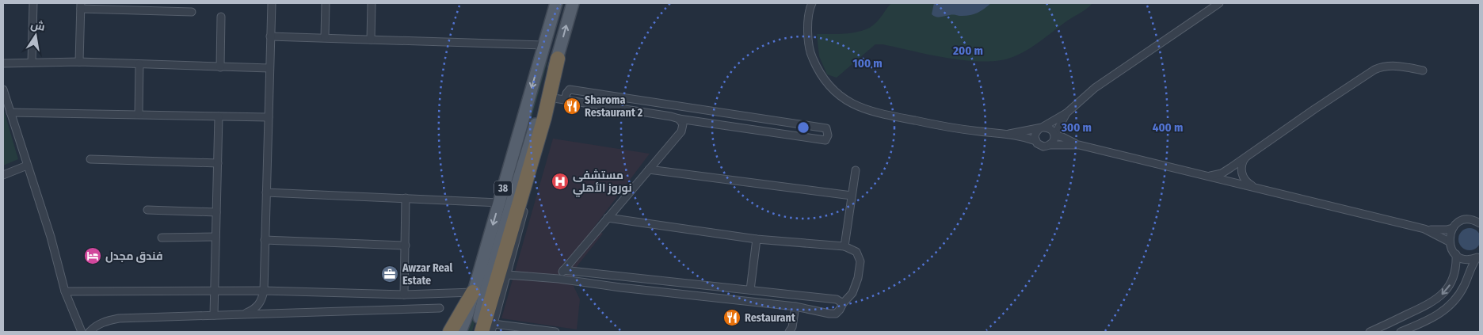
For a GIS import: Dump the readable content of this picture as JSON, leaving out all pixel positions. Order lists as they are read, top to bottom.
{
  "streets": {
    "main road": ["38"]
  },
  "places": {
    "restaurant": ["Sharoma Restaurant 2", "Restaurant"],
    "hospital": ["مستشفى نوروز الأهلي"],
    "hotel": ["فندق مجدل"],
    "office": ["Awzar Real Estate"]
  },
  "north": "top",
  "rings": [
    "200 m",
    "100 m",
    "300 m",
    "400 m"
  ]
}
